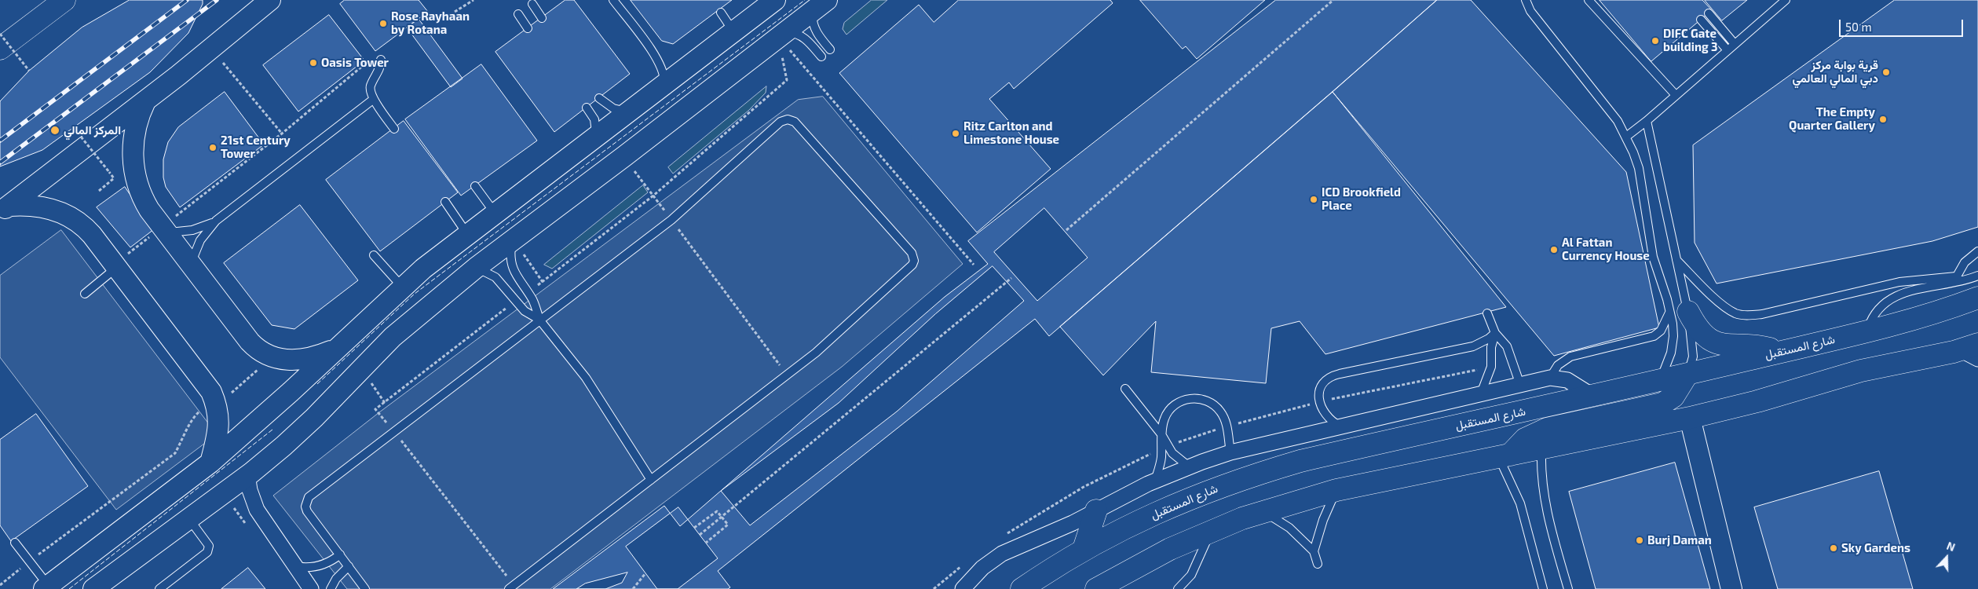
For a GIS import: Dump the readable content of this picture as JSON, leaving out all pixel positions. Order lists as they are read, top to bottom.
{
  "streets": {
    "main road": ["شارع المستقبل"]
  },
  "places": [
    "Rose Rayhaan by Rotana",
    "DIFC Gate building 3",
    "Oasis Tower",
    "قرية بوابة مركز دبي المالي العالمي",
    "The Empty Quarter Gallery",
    "المركز المالي",
    "Ritz Carlton and Limestone House",
    "21st Century Tower",
    "ICD Brookfield Place",
    "Al Fattan Currency House",
    "Burj Daman",
    "Sky Gardens"
  ],
  "scale_bar": "50 m",
  "north": "top"
}
